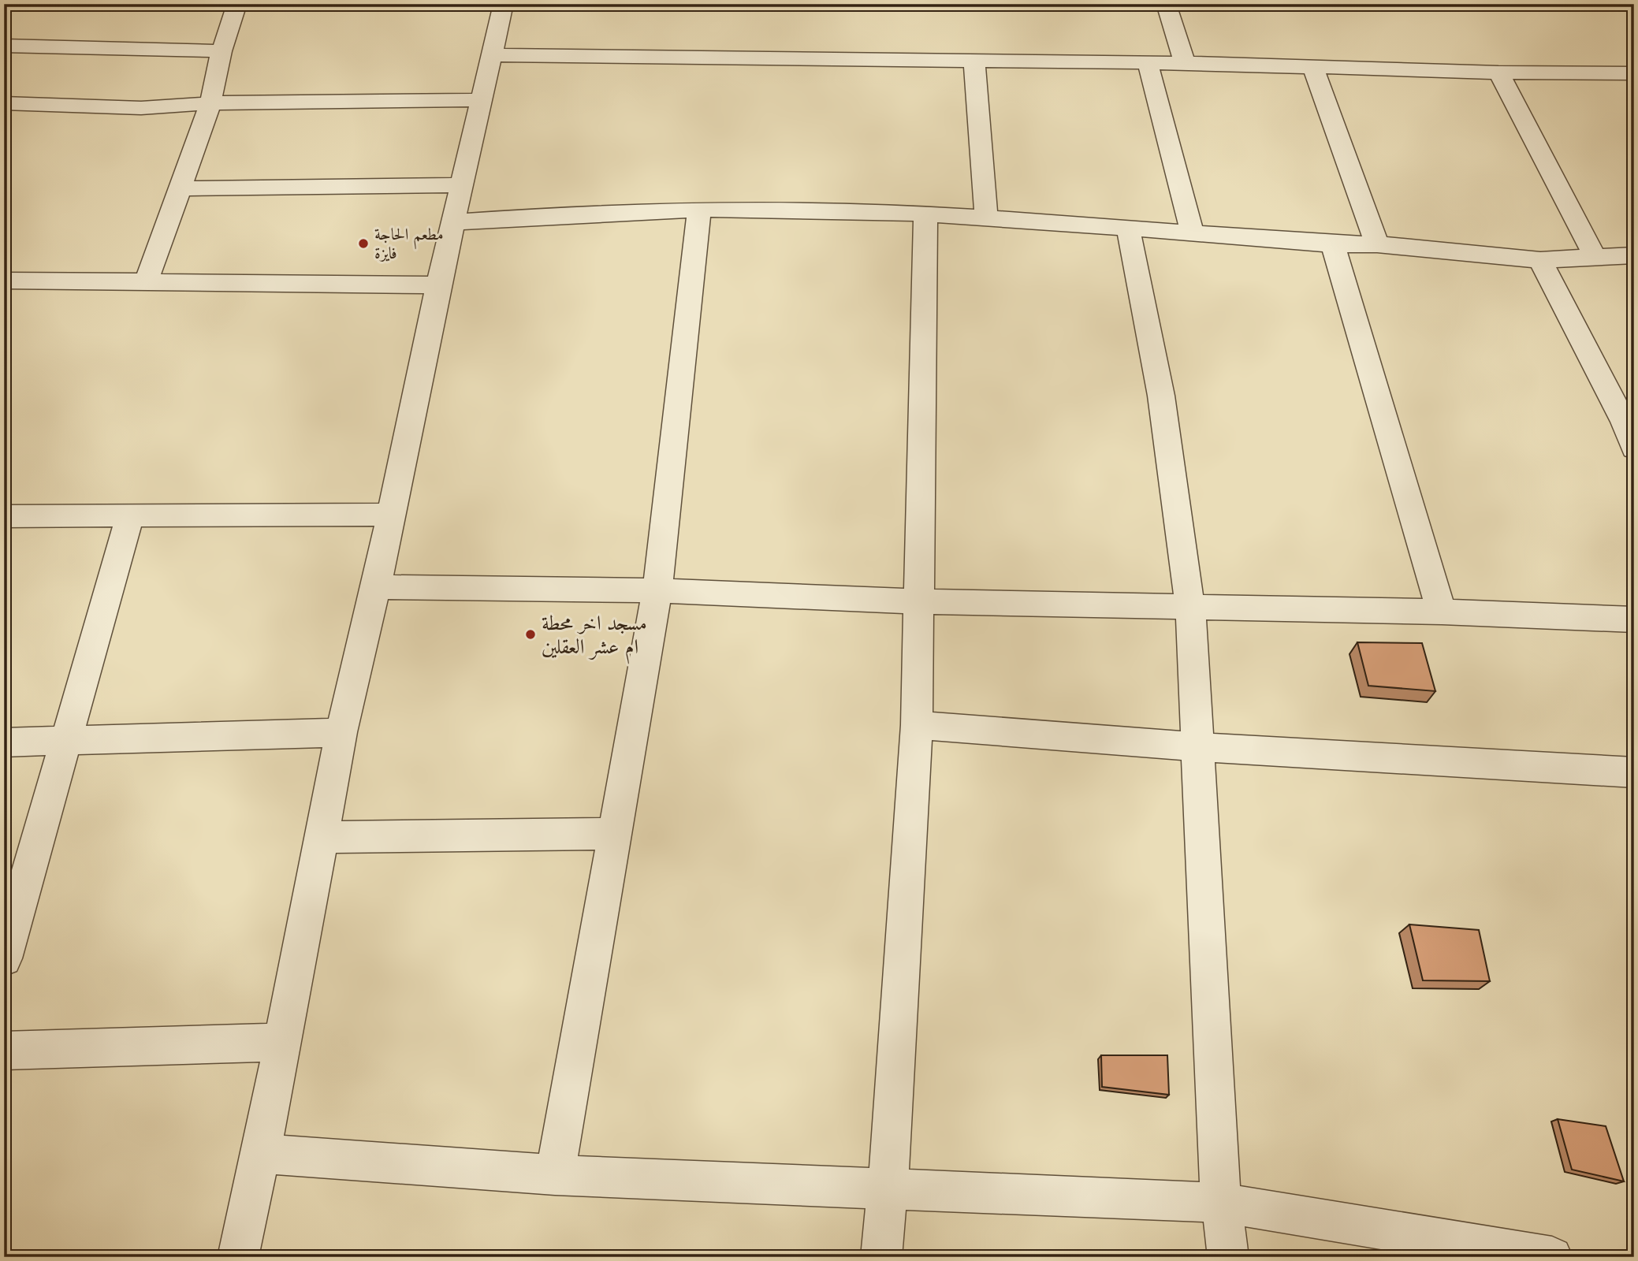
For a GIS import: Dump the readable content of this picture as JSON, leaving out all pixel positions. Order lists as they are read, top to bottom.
{
  "places": ["مطعم الحاجة فايزة", "مسجد اخر محطة ام عشر العقلين"]
}
